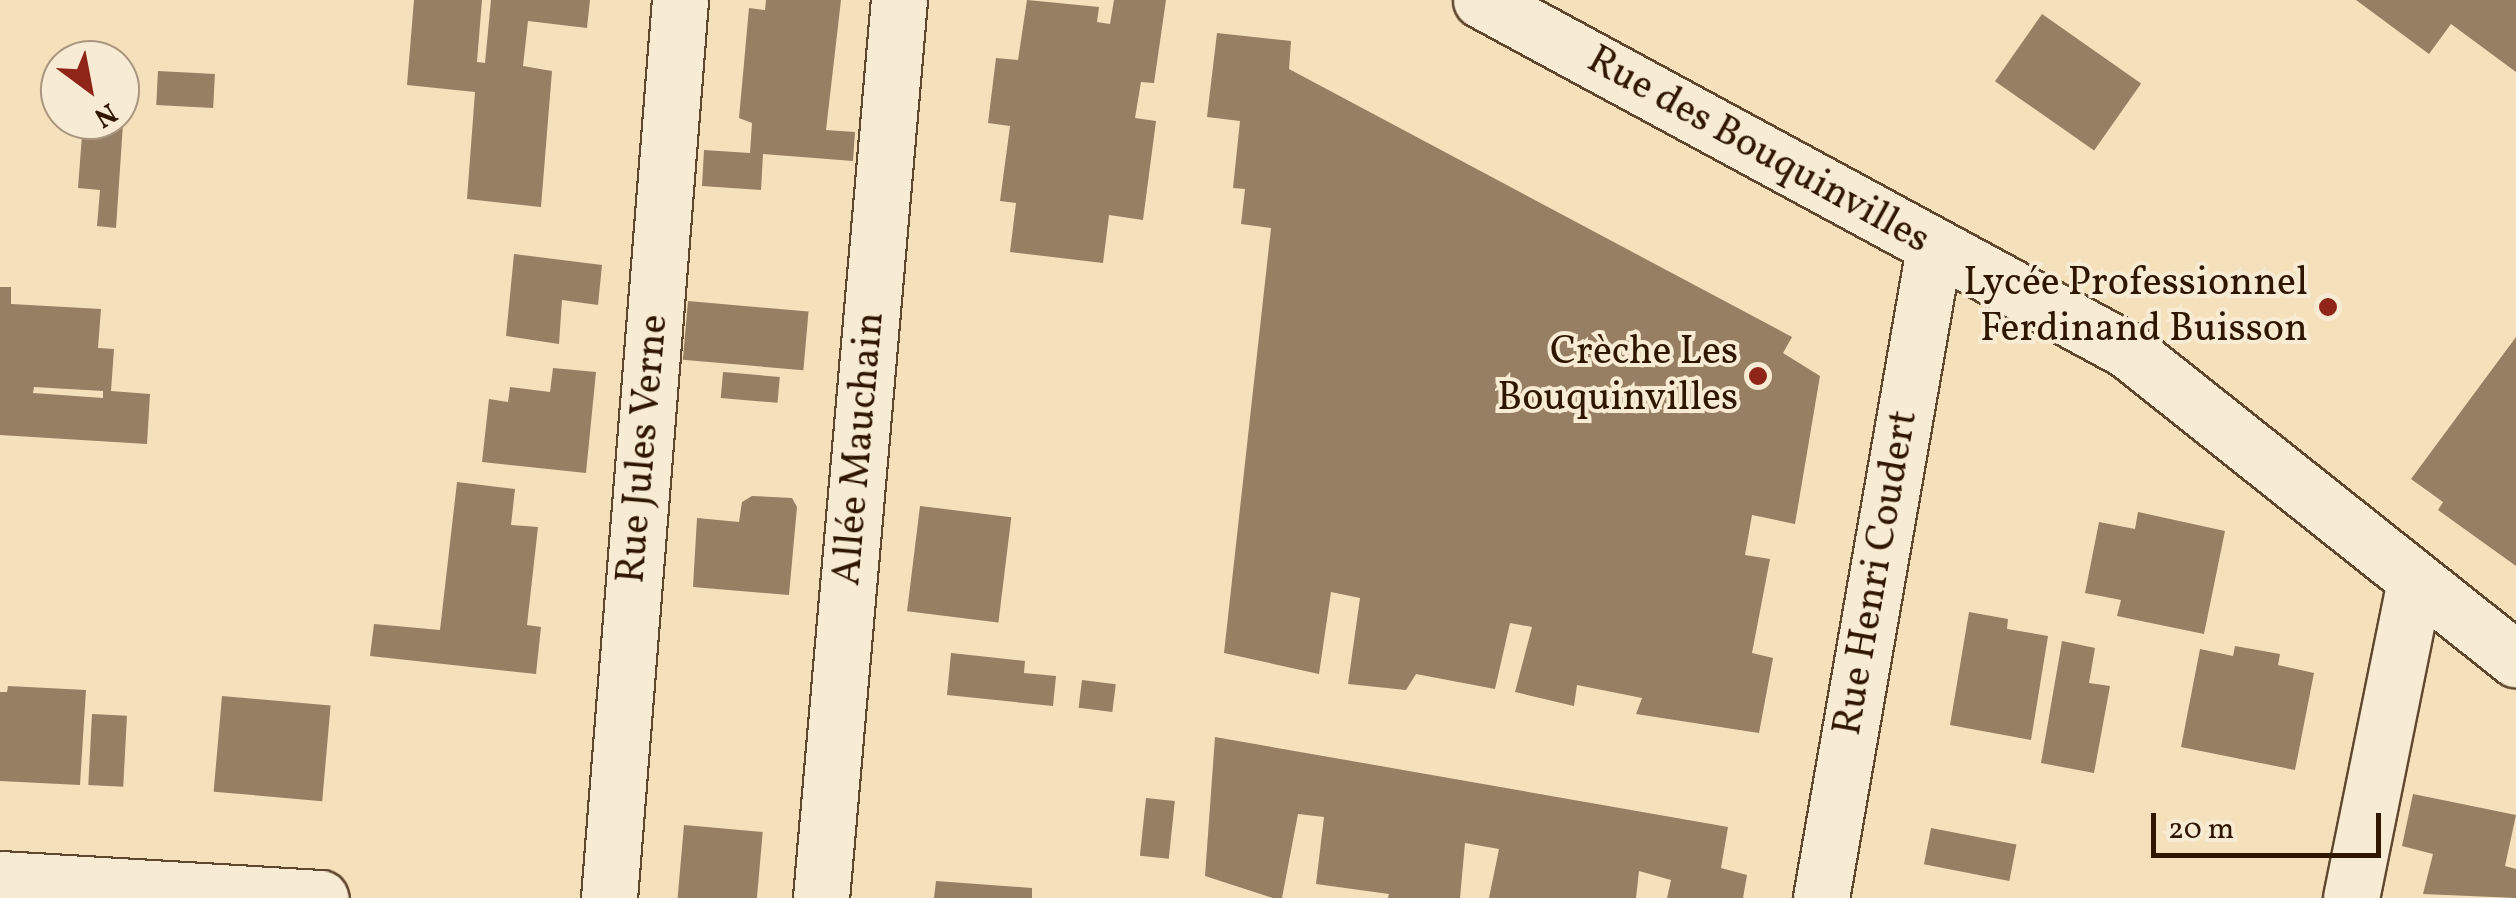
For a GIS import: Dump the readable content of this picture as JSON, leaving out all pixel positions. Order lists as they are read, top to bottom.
{
  "streets": {
    "street": [
      "Rue des Bouquinvilles",
      "Rue Jules Verne",
      "Allée Mauchain",
      "Rue Henri Coudert"
    ]
  },
  "crossings": [
    ["Rue des Bouquinvilles", "Rue Henri Coudert"]
  ],
  "places": ["Lycée Professionnel Ferdinand Buisson", "Crèche Les Bouquinvilles"],
  "scale_bar": "20 m",
  "north": "bottom right"
}
